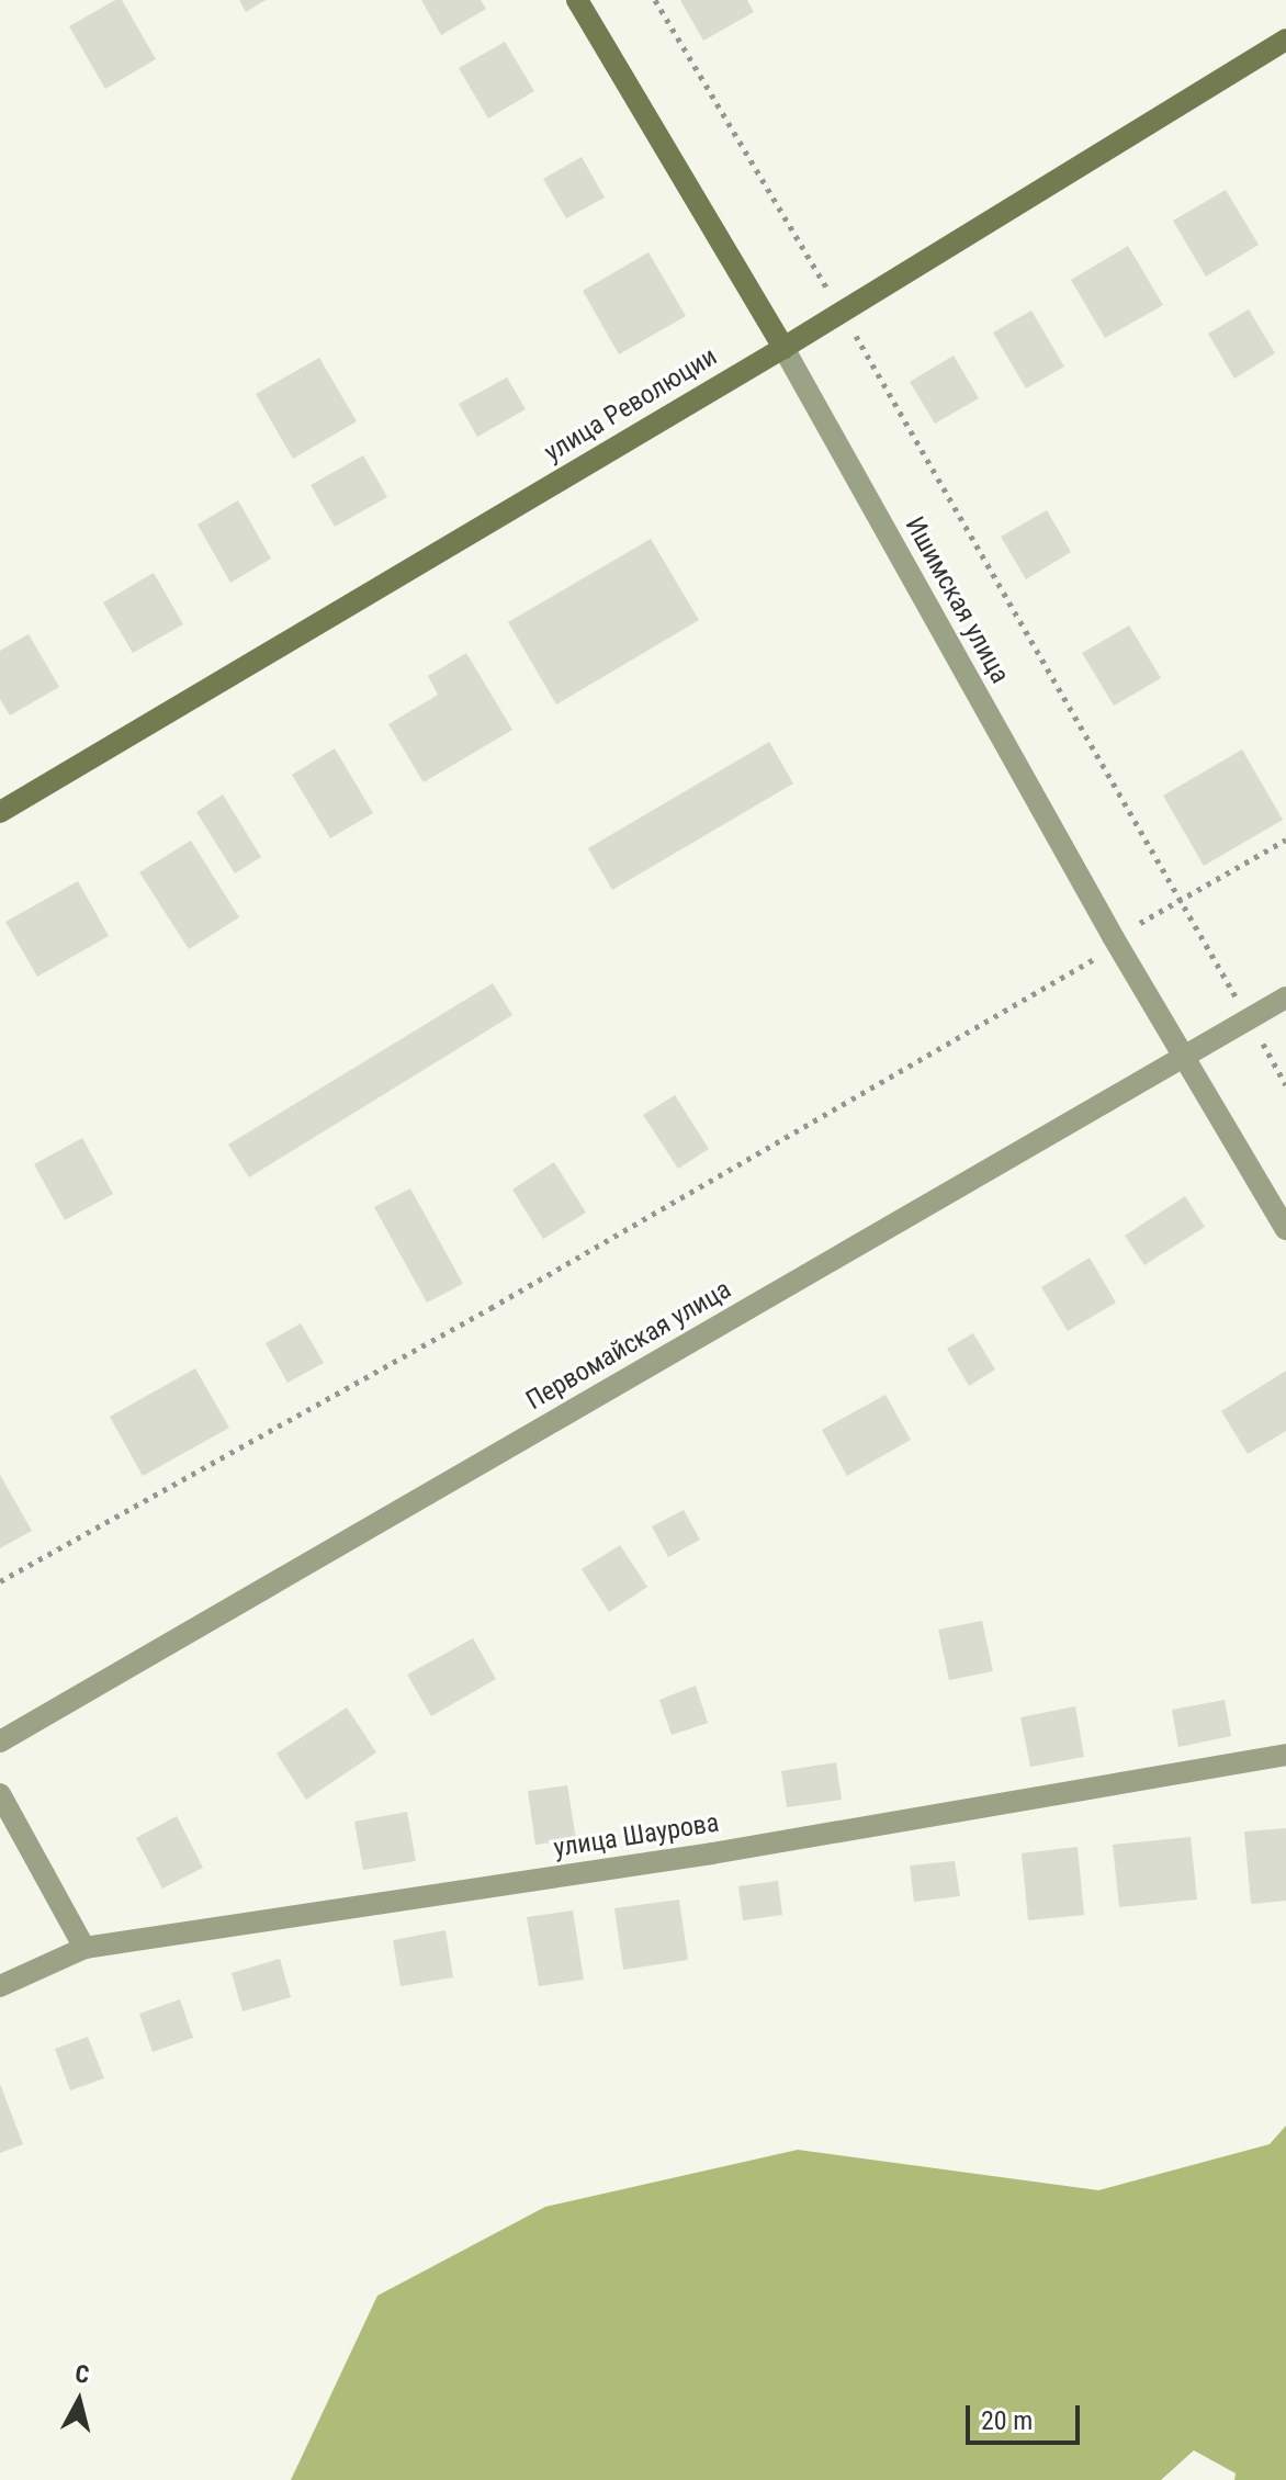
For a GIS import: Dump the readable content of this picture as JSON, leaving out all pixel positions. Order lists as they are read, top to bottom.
{
  "streets": {
    "main road": ["улица Революции", "Ишимская улица"],
    "street": ["Первомайская улица", "улица Шаурова"]
  },
  "crossings": [
    ["улица Революции", "Ишимская улица"],
    ["Ишимская улица", "Первомайская улица"]
  ],
  "scale_bar": "20 m",
  "north": "top"
}
